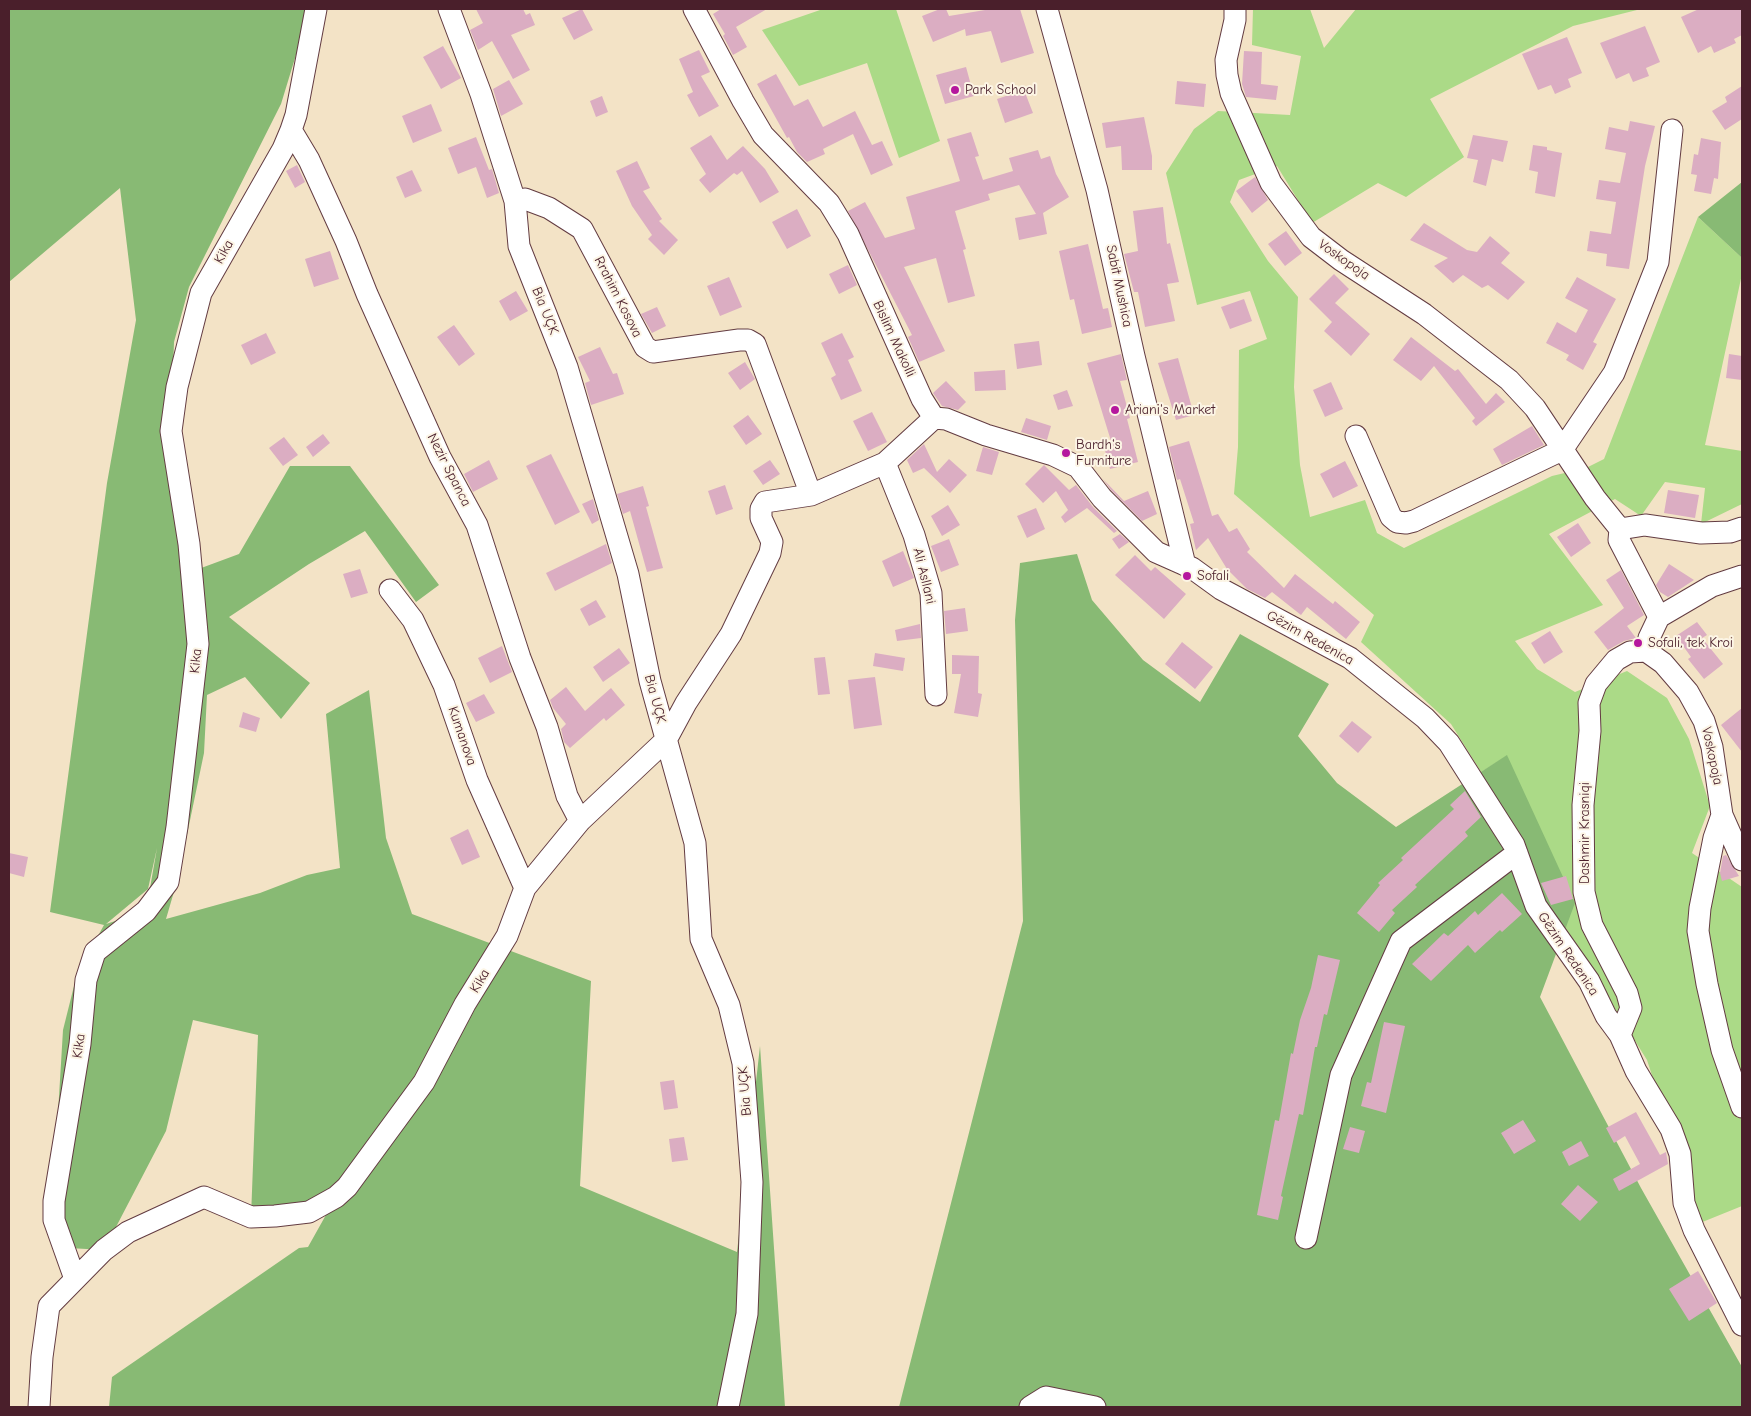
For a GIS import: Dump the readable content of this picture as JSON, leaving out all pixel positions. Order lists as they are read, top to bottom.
{
  "streets": {
    "street": [
      "Kika",
      "Voskopoja",
      "Sabit Mushica",
      "Rrahim Kosova",
      "Bia UÇK",
      "Bislim Makolli",
      "Nezir Spanca",
      "Ali Asllani",
      "Gëzim Redenica",
      "Kumanova",
      "Dashmir Krasniqi"
    ]
  },
  "crossings": [
    ["Kika", "Bia UÇK"],
    ["Kika", "Nezir Spanca"],
    ["Kika", "Kumanova"],
    ["Voskopoja", "Dashmir Krasniqi"],
    ["Sabit Mushica", "Gëzim Redenica"],
    ["Rrahim Kosova", "Bia UÇK"],
    ["Gëzim Redenica", "Dashmir Krasniqi"]
  ],
  "places": [
    "Park School",
    "Ariani's Market",
    "Bardh's Furniture",
    "Sofali",
    "Sofali, tek Kroi"
  ]
}
